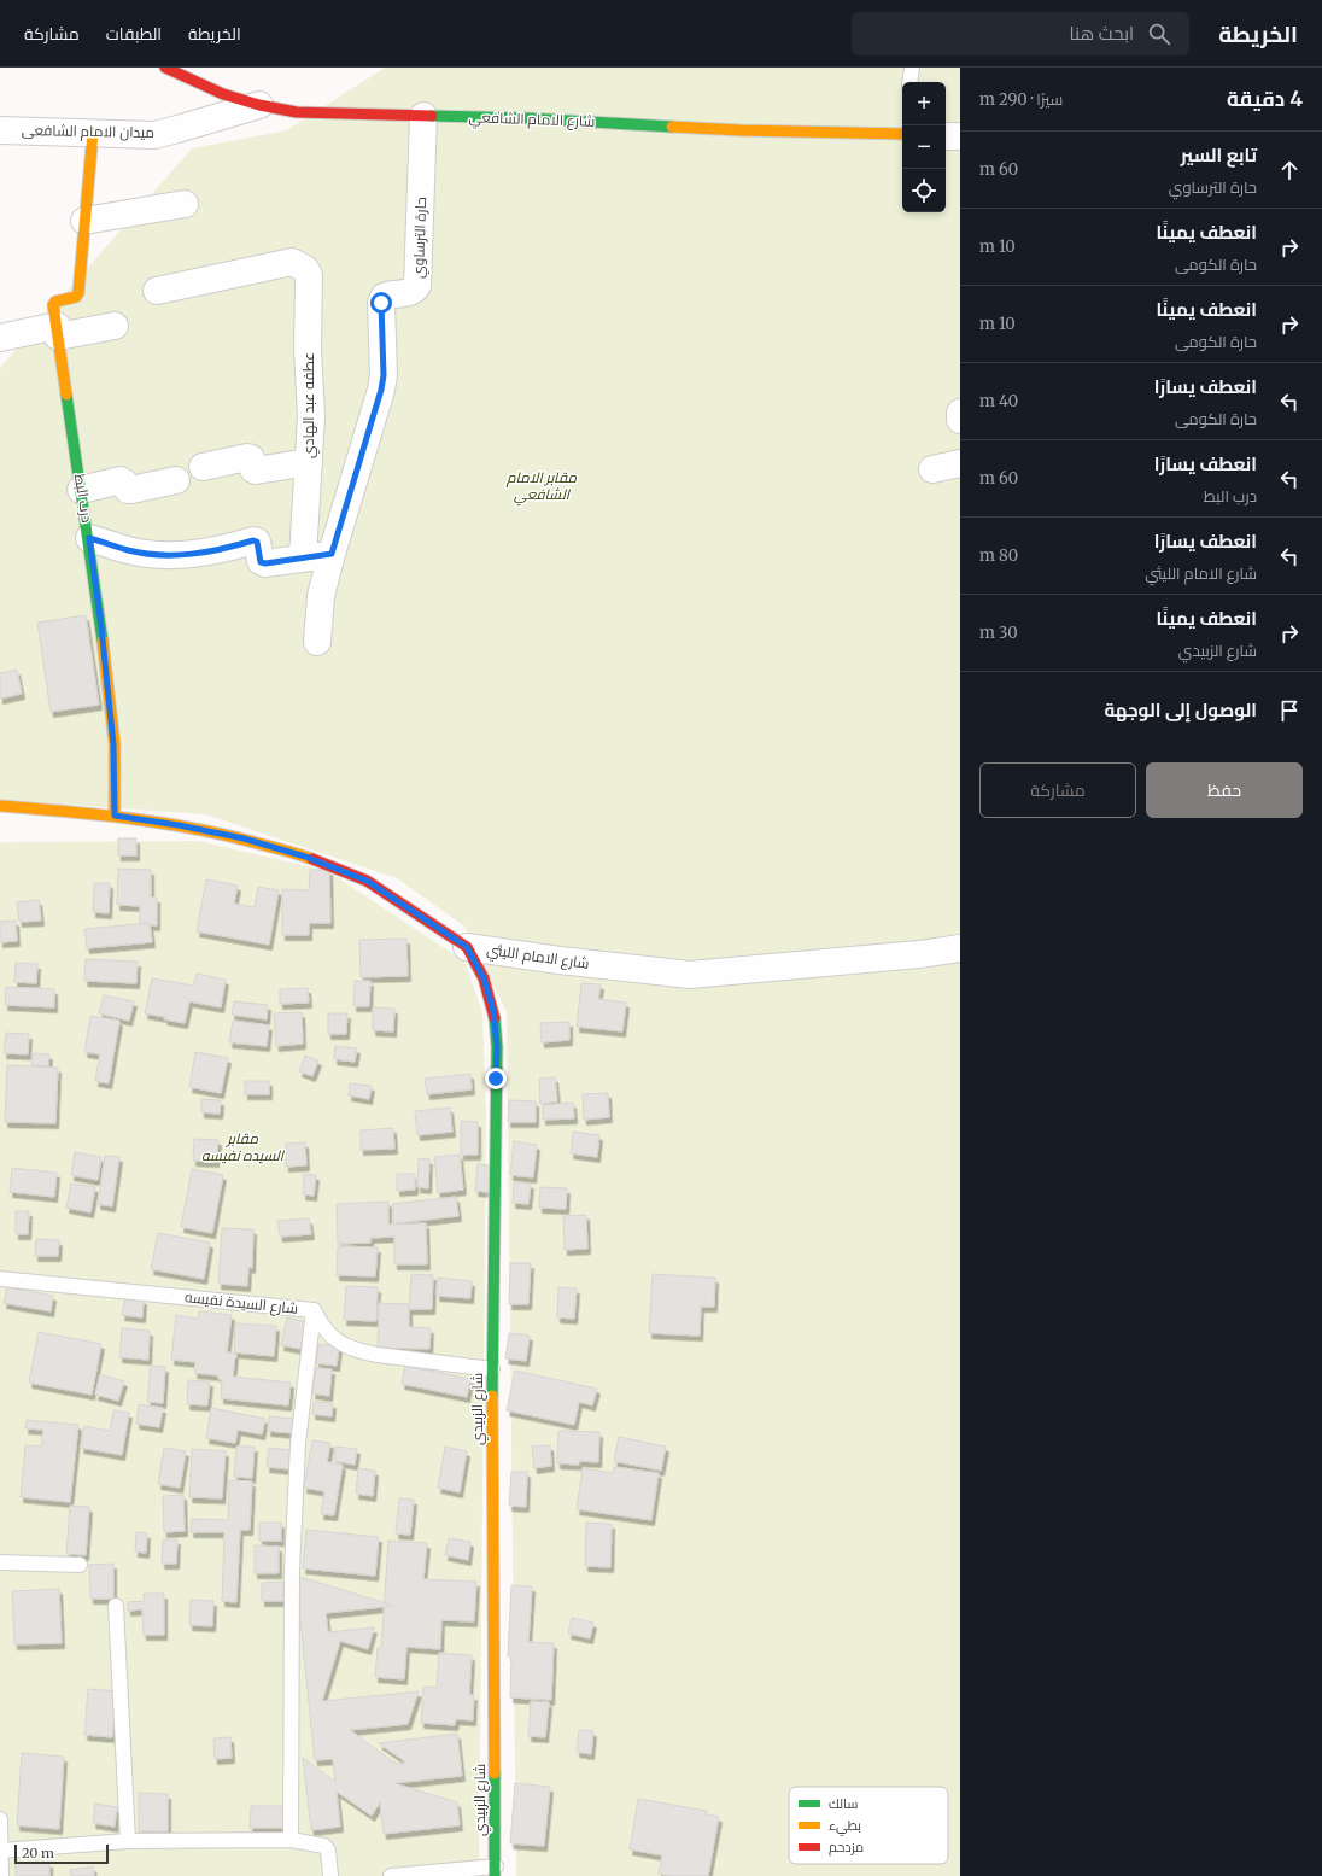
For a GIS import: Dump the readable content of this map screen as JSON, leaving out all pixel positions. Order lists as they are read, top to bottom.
{
  "streets": {
    "street": [
      "شارع الامام الشافعي",
      "ميدان الامام الشافعى",
      "حارة الترساوي",
      "عطفه عبد الهادي",
      "درب البط",
      "شارع الامام الليثي",
      "شارع الزبيدي"
    ],
    "lane": ["شارع السيدة نفيسه"]
  },
  "crossings": [
    ["شارع الامام الشافعي", "ميدان الامام الشافعى"],
    ["شارع الامام الشافعي", "حارة الترساوي"],
    ["ميدان الامام الشافعى", "درب البط"],
    ["درب البط", "شارع الامام الليثي"],
    ["شارع الامام الليثي", "شارع الزبيدي"],
    ["شارع السيدة نفيسه", "شارع الزبيدي"]
  ],
  "parks": ["مقابر الامام الشافعي", "مقابر السيده نفيسه"],
  "legend": ["سالك", "بطيء", "مزدحم"],
  "scale_bar": "20 m",
  "page": {
    "header": "الخريطة",
    "search": "ابحث هنا",
    "nav": ["الخريطة", "الطبقات", "مشاركة"],
    "heading": ["4 دقيقة", "سيرًا · 290 m"],
    "map_buttons": ["+", "−"],
    "list": [
      ["تابع السير", "حارة الترساوي", "60 m"],
      ["انعطف يمينًا", "حارة الكومى", "10 m"],
      ["انعطف يمينًا", "حارة الكومى", "10 m"],
      ["انعطف يسارًا", "حارة الكومى", "40 m"],
      ["انعطف يسارًا", "درب البط", "60 m"],
      ["انعطف يسارًا", "شارع الامام الليثي", "80 m"],
      ["انعطف يمينًا", "شارع الزبيدي", "30 m"],
      "الوصول إلى الوجهة"
    ],
    "buttons": ["حفظ", "مشاركة"],
    "scale": "20 m"
  }
}
